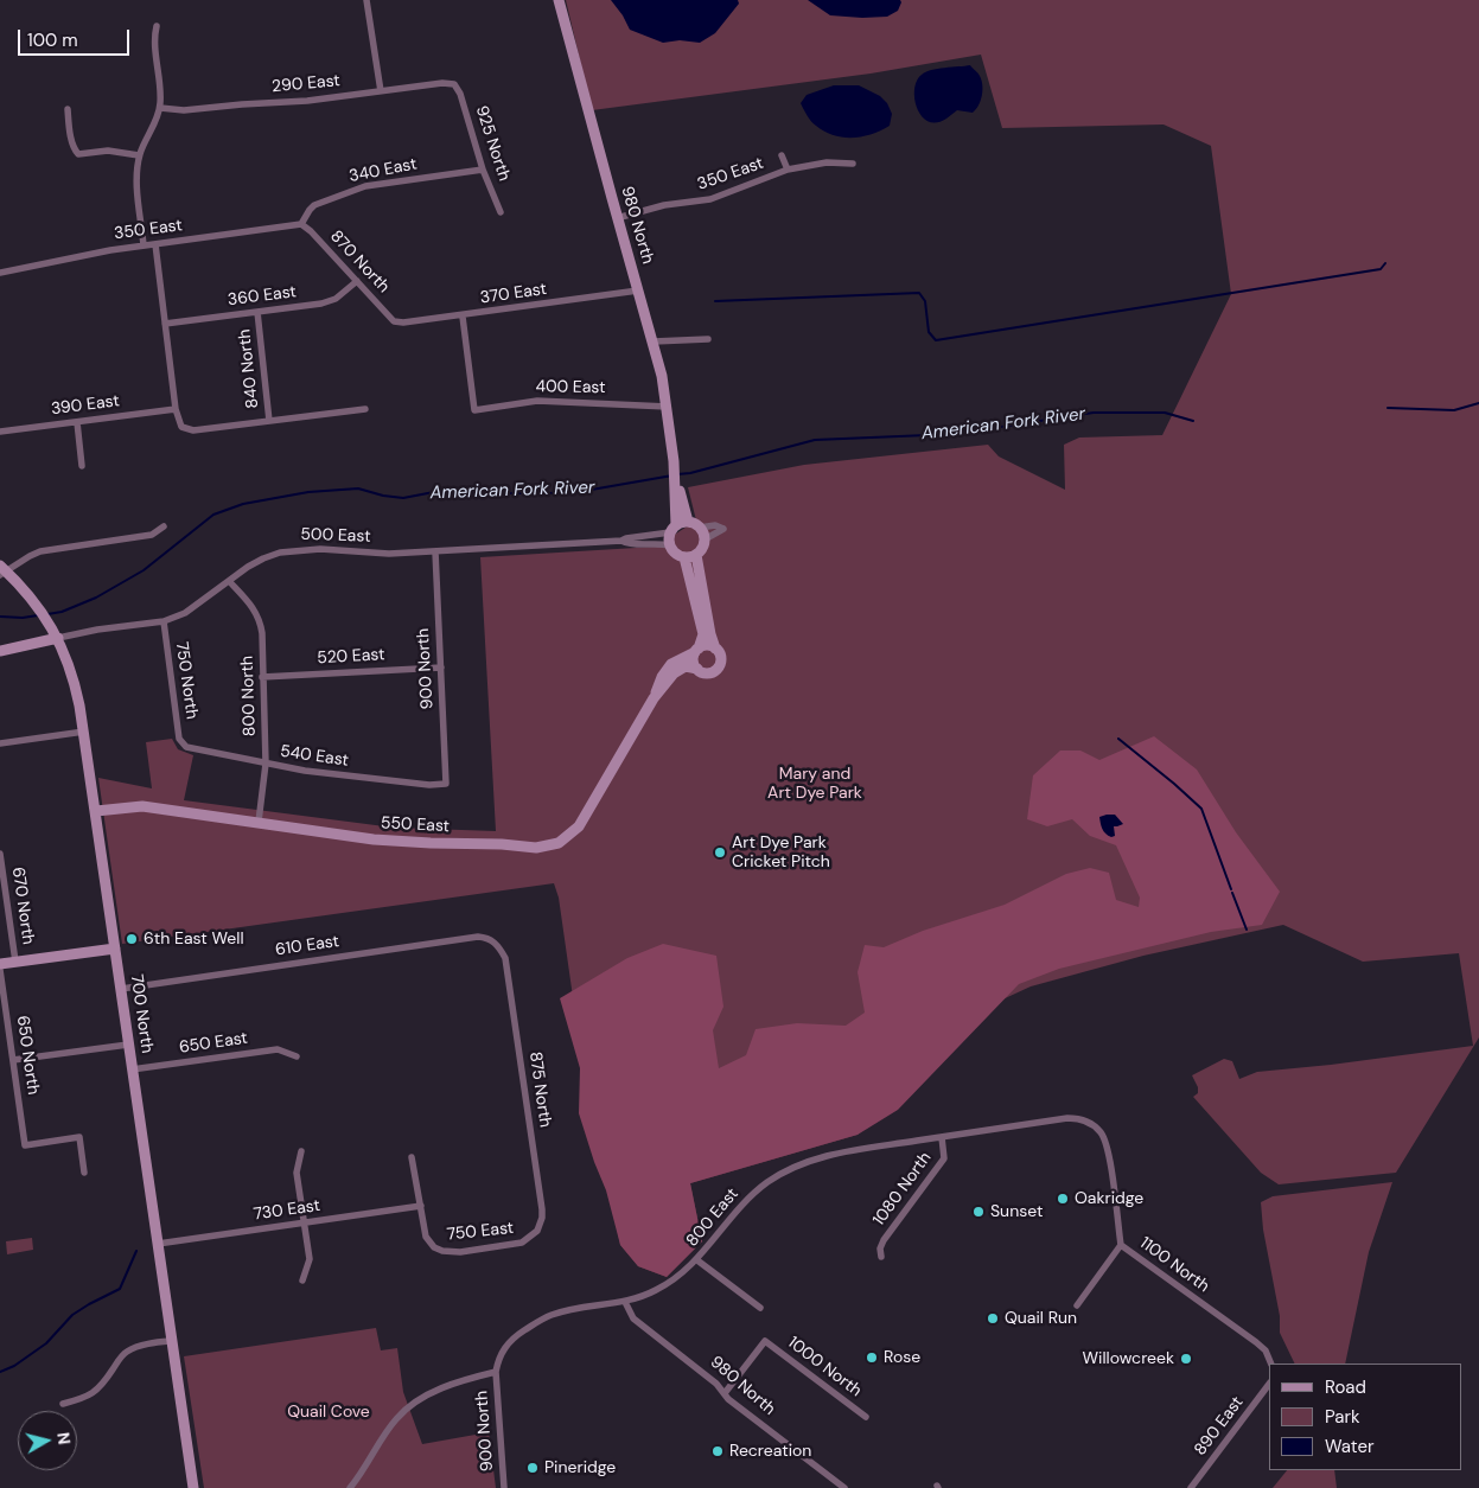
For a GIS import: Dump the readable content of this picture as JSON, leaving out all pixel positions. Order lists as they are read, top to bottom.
{
  "streets": {
    "street": [
      "290 East",
      "925 North",
      "340 East",
      "350 East",
      "980 North",
      "870 North",
      "370 East",
      "360 East",
      "840 North",
      "400 East",
      "390 East",
      "500 East",
      "520 East",
      "900 North",
      "750 North",
      "800 North",
      "540 East",
      "550 East",
      "670 North",
      "610 East",
      "700 North",
      "650 East",
      "650 North",
      "875 North",
      "1080 North",
      "730 East",
      "800 East",
      "750 East",
      "1100 North",
      "1000 North",
      "890 East"
    ]
  },
  "crossings": [
    ["290 East", "925 North"],
    ["925 North", "340 East"],
    ["340 East", "350 East"],
    ["340 East", "870 North"],
    ["350 East", "980 North"],
    ["350 East", "870 North"],
    ["980 North", "370 East"],
    ["980 North", "400 East"],
    ["980 North", "500 East"],
    ["980 North", "800 East"],
    ["980 North", "1000 North"],
    ["870 North", "370 East"],
    ["870 North", "360 East"],
    ["370 East", "400 East"],
    ["360 East", "840 North"],
    ["500 East", "900 North"],
    ["500 East", "750 North"],
    ["500 East", "800 North"],
    ["500 East", "700 North"],
    ["520 East", "900 North"],
    ["520 East", "800 North"],
    ["900 North", "540 East"],
    ["900 North", "800 East"],
    ["750 North", "540 East"],
    ["800 North", "540 East"],
    ["800 North", "550 East"],
    ["550 East", "700 North"],
    ["610 East", "700 North"],
    ["610 East", "875 North"],
    ["700 North", "650 East"],
    ["700 North", "730 East"],
    ["875 North", "750 East"],
    ["1080 North", "800 East"],
    ["730 East", "750 East"],
    ["800 East", "1100 North"]
  ],
  "water": ["American Fork River"],
  "parks": ["Mary and Art Dye Park", "Quail Cove"],
  "places": [
    "Art Dye Park Cricket Pitch",
    "6th East Well",
    "Oakridge",
    "Sunset",
    "Quail Run",
    "Rose",
    "Willowcreek",
    "Recreation",
    "Pineridge"
  ],
  "legend": ["Road", "Park", "Water"],
  "scale_bar": "100 m",
  "north": "right"
}
